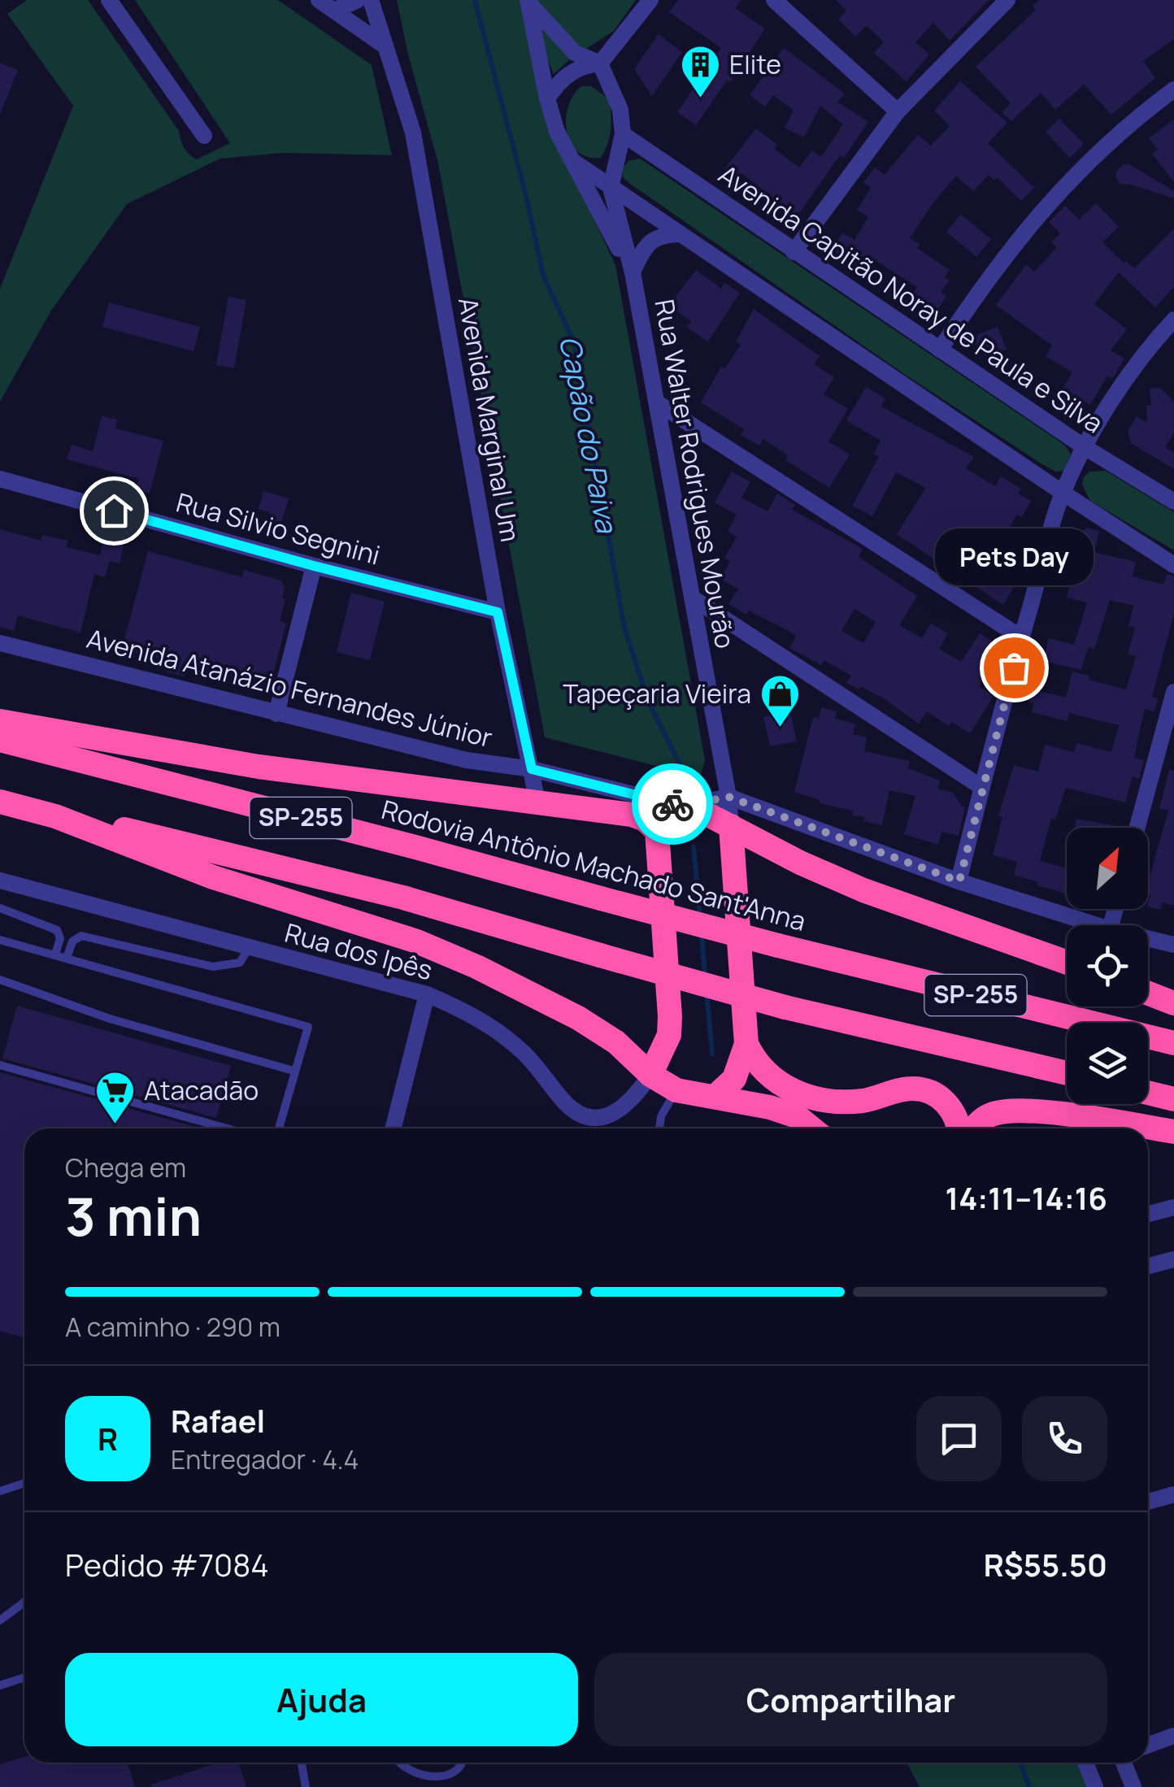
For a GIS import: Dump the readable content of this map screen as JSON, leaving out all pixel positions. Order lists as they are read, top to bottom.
{
  "streets": {
    "highway": ["SP-255", "Rodovia Antônio Machado Sant'Anna"],
    "street": [
      "Avenida Capitão Noray de Paula e Silva",
      "Avenida Marginal Um",
      "Rua Walter Rodrigues Mourão",
      "Rua Silvio Segnini",
      "Avenida Atanázio Fernandes Júnior",
      "Rua dos Ipês"
    ]
  },
  "crossings": [
    ["Avenida Capitão Noray de Paula e Silva", "Rua Walter Rodrigues Mourão"],
    ["Avenida Marginal Um", "Rua Silvio Segnini"],
    ["Avenida Marginal Um", "Avenida Atanázio Fernandes Júnior"],
    ["Rua Walter Rodrigues Mourão", "Avenida Atanázio Fernandes Júnior"]
  ],
  "water": ["Capão do Paiva"],
  "places": {
    "building": ["Elite"],
    "other": ["Pets Day"],
    "shop": ["Tapeçaria Vieira"],
    "supermarket": ["Atacadão"]
  },
  "north": "top right",
  "page": {
    "bubble": "Pets Day",
    "heading": ["3 min", "Chega em", "14:11–14:16"],
    "panel": [
      "Rafael",
      "Entregador · 4.4",
      "Pedido #7084",
      "R$55.50"
    ],
    "bar": "A caminho · 290 m",
    "round": "R",
    "buttons": ["Ajuda", "Compartilhar"]
  }
}
